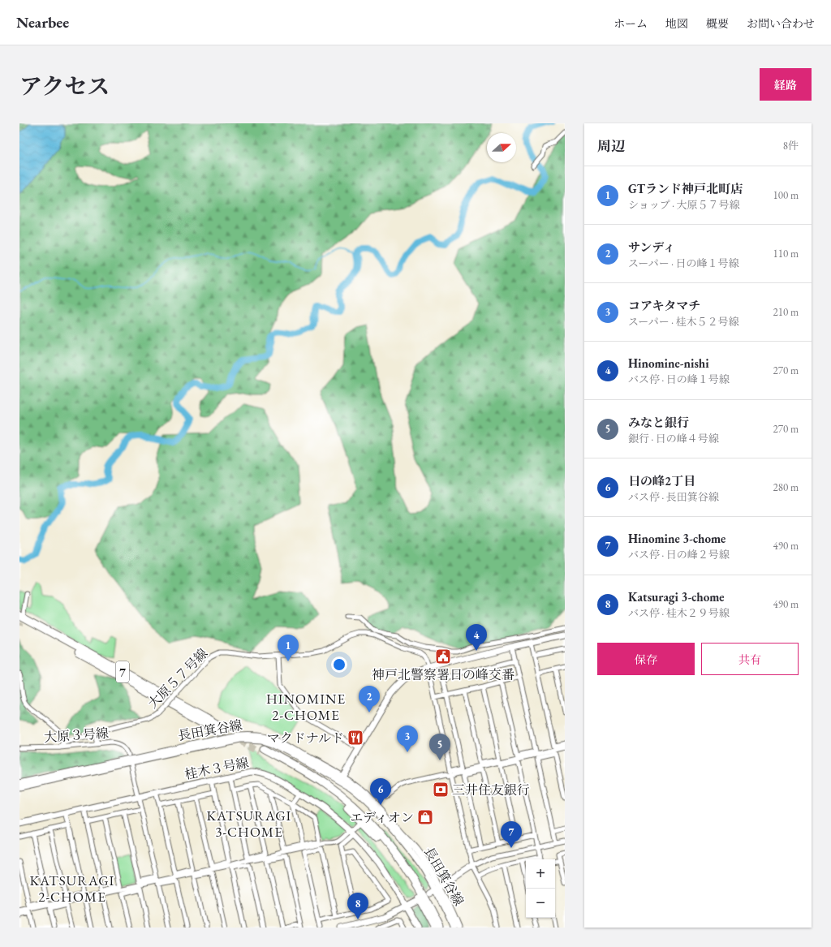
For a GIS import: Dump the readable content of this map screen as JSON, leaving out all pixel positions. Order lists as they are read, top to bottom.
{
  "streets": {
    "highway": ["7"],
    "street": [
      "大原５７号線",
      "長田箕谷線",
      "大原３号線",
      "桂木３号線"
    ]
  },
  "crossings": [
    ["大原５７号線", "大原３号線"]
  ],
  "districts": ["HINOMINE 2-CHOME", "KATSURAGI 3-CHOME", "KATSURAGI 2-CHOME"],
  "places": {
    "public building": ["神戸北警察署日の峰交番"],
    "restaurant": ["マクドナルド"],
    "bank": ["三井住友銀行"],
    "shop": ["エディオン"]
  },
  "north": "right",
  "page": {
    "header": "Nearbee",
    "nav": [
      "ホーム",
      "地図",
      "概要",
      "お問い合わせ"
    ],
    "title": "アクセス",
    "buttons": [
      "経路",
      ["保存", "共有"]
    ],
    "heading": ["周辺", "8件"],
    "list": [
      {
        "mark": "1",
        "name": "GTランド神戸北町店",
        "note": "ショップ · 大原５７号線",
        "value": "100 m"
      },
      {
        "mark": "2",
        "name": "サンディ",
        "note": "スーパー · 日の峰１号線",
        "value": "110 m"
      },
      {
        "mark": "3",
        "name": "コアキタマチ",
        "note": "スーパー · 桂木５２号線",
        "value": "210 m"
      },
      {
        "mark": "4",
        "name": "Hinomine-nishi",
        "note": "バス停 · 日の峰１号線",
        "value": "270 m"
      },
      {
        "mark": "5",
        "name": "みなと銀行",
        "note": "銀行 · 日の峰４号線",
        "value": "270 m"
      },
      {
        "mark": "6",
        "name": "日の峰2丁目",
        "note": "バス停 · 長田箕谷線",
        "value": "280 m"
      },
      {
        "mark": "7",
        "name": "Hinomine 3-chome",
        "note": "バス停 · 日の峰２号線",
        "value": "490 m"
      },
      {
        "mark": "8",
        "name": "Katsuragi 3-chome",
        "note": "バス停 · 桂木２９号線",
        "value": "490 m"
      }
    ],
    "pins": [
      "4",
      "1",
      "2",
      "3",
      "5",
      "6",
      "7",
      "8"
    ],
    "map_buttons": ["+", "−"]
  }
}
